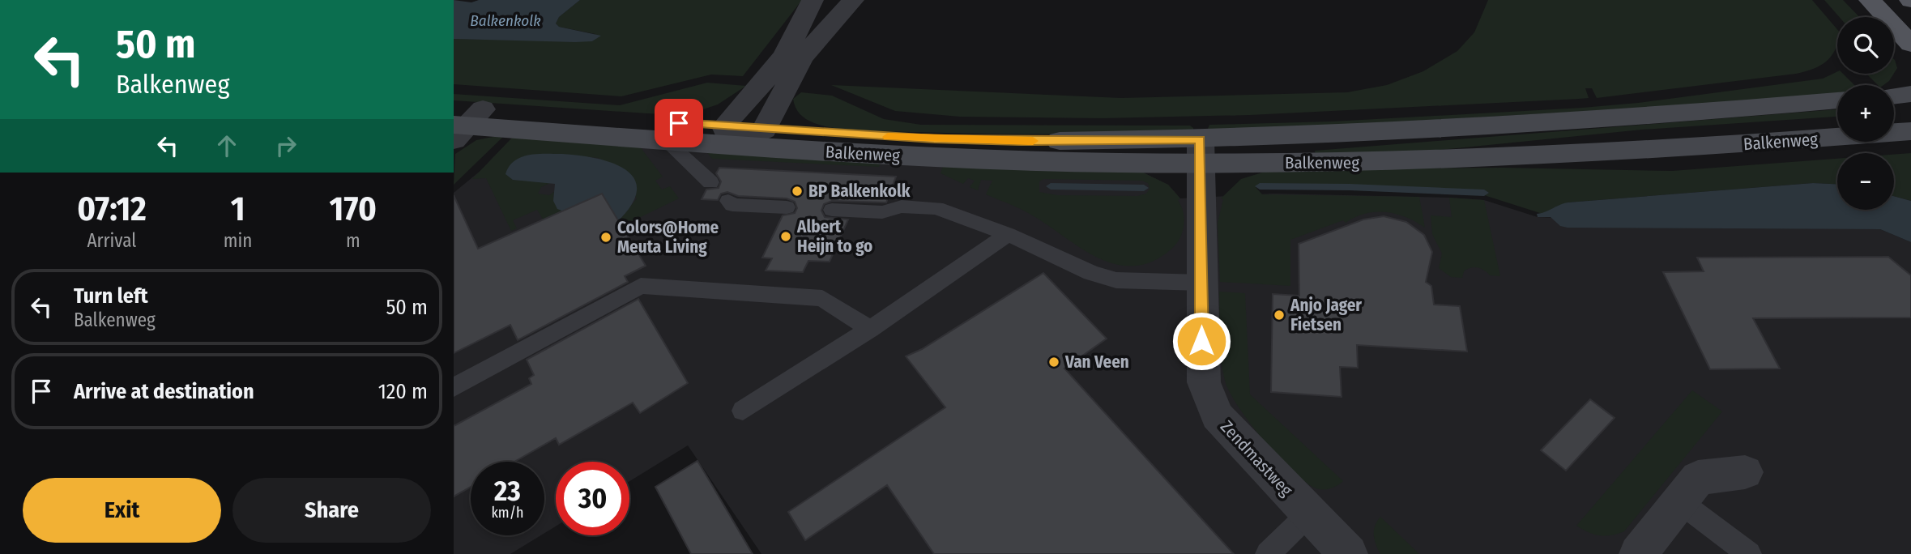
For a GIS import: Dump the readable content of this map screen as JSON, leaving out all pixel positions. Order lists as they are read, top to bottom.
{
  "streets": {
    "main road": ["Balkenweg"],
    "street": ["Zendmastweg"]
  },
  "crossings": [
    ["Balkenweg", "Zendmastweg"]
  ],
  "water": ["Balkenkolk"],
  "places": [
    "BP Balkenkolk",
    "Albert Heijn to go",
    "Colors@Home Meuta Living",
    "Anjo Jager Fietsen",
    "Van Veen"
  ],
  "page": {
    "turn": ["50 m", "Balkenweg"],
    "map_buttons": ["+", "−"],
    "eta": [
      "07:12",
      "Arrival",
      "1",
      "min",
      "170",
      "m"
    ],
    "list": [
      {
        "name": "Turn left",
        "note": "Balkenweg",
        "value": "50 m"
      },
      {
        "name": "Arrive at destination",
        "value": "120 m"
      }
    ],
    "speed": "23 km/h",
    "limit": "30",
    "buttons": ["Exit", "Share"]
  }
}
